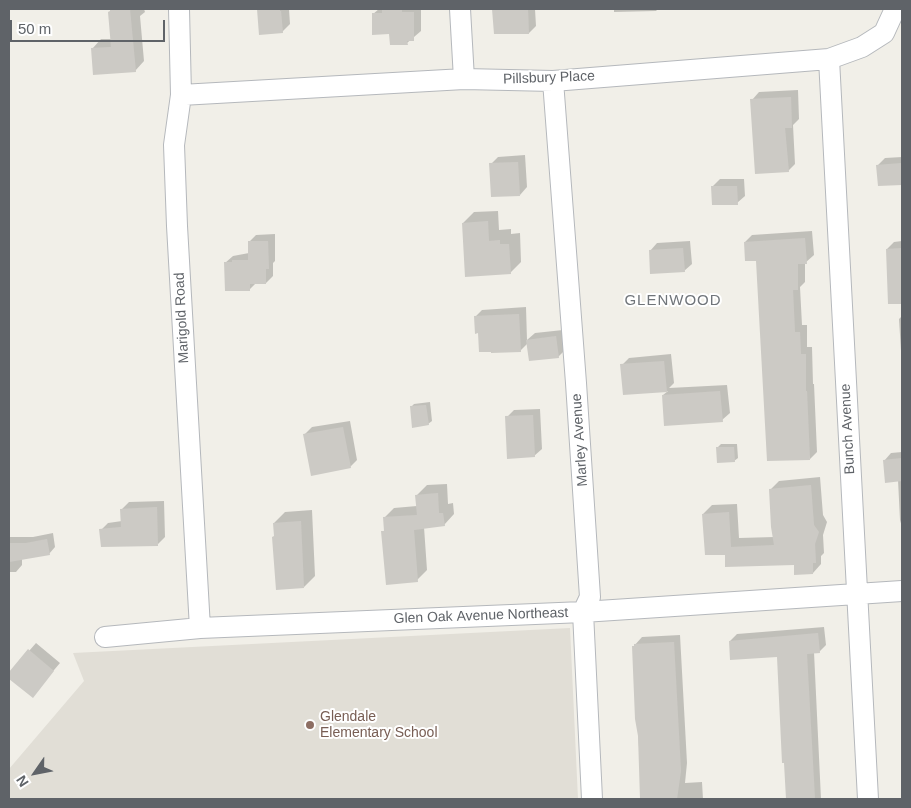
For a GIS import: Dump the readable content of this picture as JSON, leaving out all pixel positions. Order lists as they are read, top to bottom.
{
  "streets": {
    "street": [
      "Pillsbury Place",
      "Marigold Road",
      "Bunch Avenue",
      "Marley Avenue",
      "Glen Oak Avenue Northeast"
    ]
  },
  "crossings": [
    ["Pillsbury Place", "Marigold Road"],
    ["Pillsbury Place", "Bunch Avenue"],
    ["Pillsbury Place", "Marley Avenue"],
    ["Marigold Road", "Glen Oak Avenue Northeast"],
    ["Bunch Avenue", "Glen Oak Avenue Northeast"],
    ["Marley Avenue", "Glen Oak Avenue Northeast"]
  ],
  "districts": ["GLENWOOD"],
  "places": ["Glendale Elementary School"],
  "scale_bar": "50 m",
  "north": "bottom left"
}
